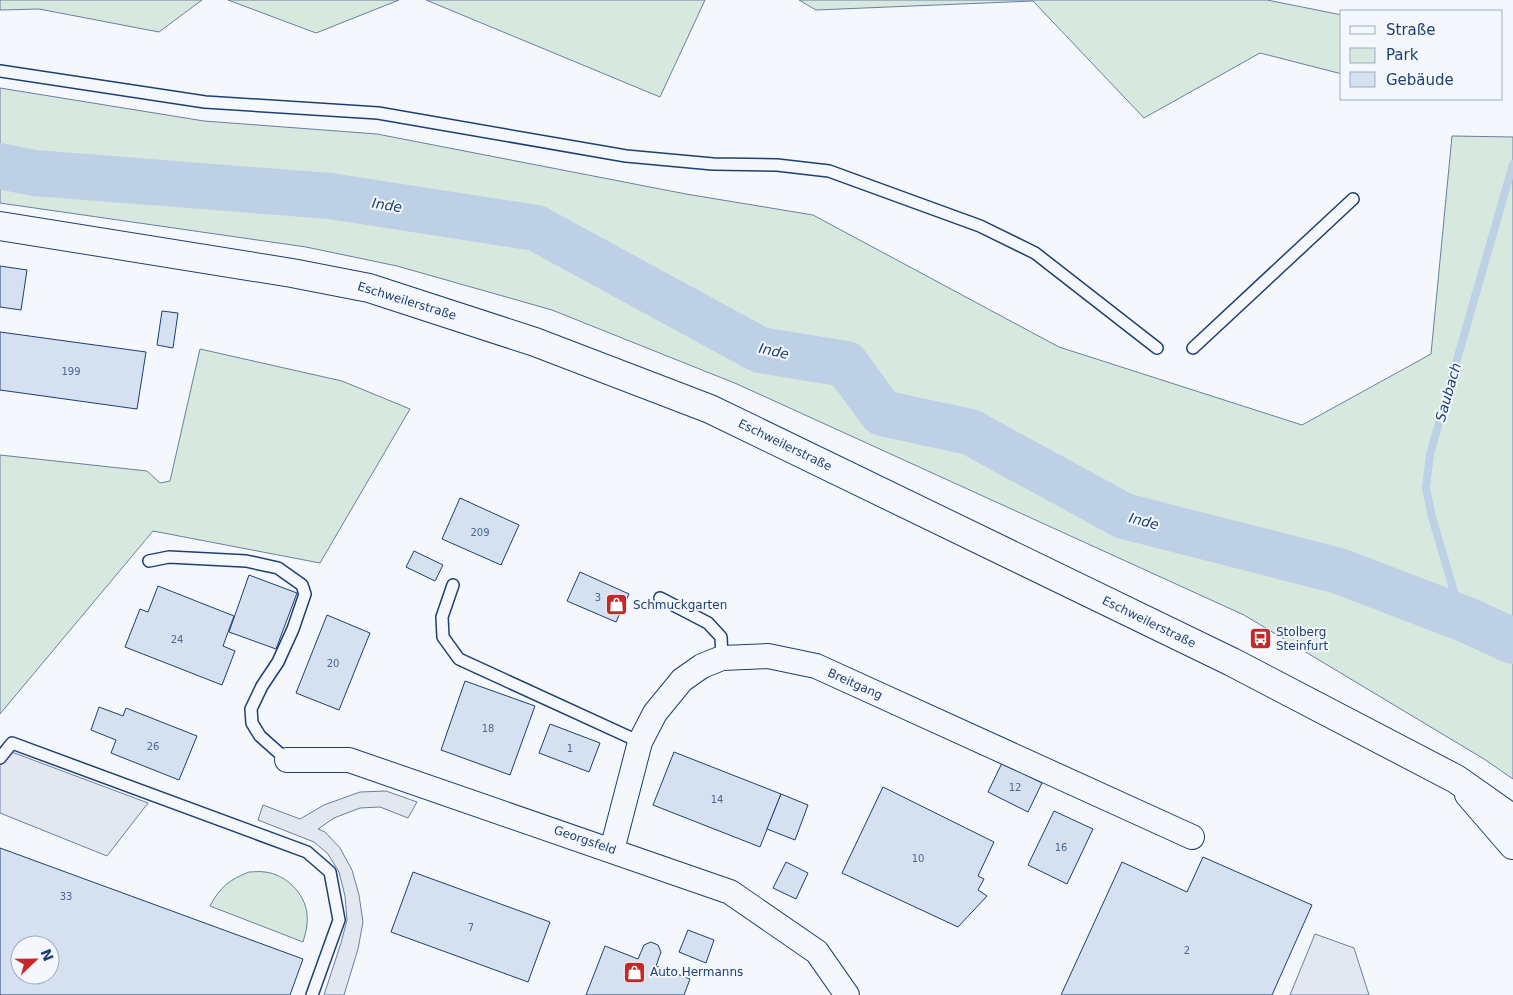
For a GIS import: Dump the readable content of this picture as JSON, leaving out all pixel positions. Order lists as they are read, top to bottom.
{
  "streets": {
    "main road": ["Eschweilerstraße"],
    "street": ["Breitgang", "Georgsfeld"]
  },
  "crossings": [
    ["Breitgang", "Georgsfeld"]
  ],
  "water": ["Inde", "Saubach"],
  "places": {
    "shop": ["Schmuckgarten", "Auto Hermanns"],
    "bus stop": ["Stolberg Steinfurt"]
  },
  "house_numbers": [
    "199",
    "209",
    "3",
    "24",
    "20",
    "18",
    "26",
    "1",
    "12",
    "14",
    "16",
    "10",
    "33",
    "7",
    "2"
  ],
  "legend": ["Straße", "Park", "Gebäude"],
  "north": "right"
}
